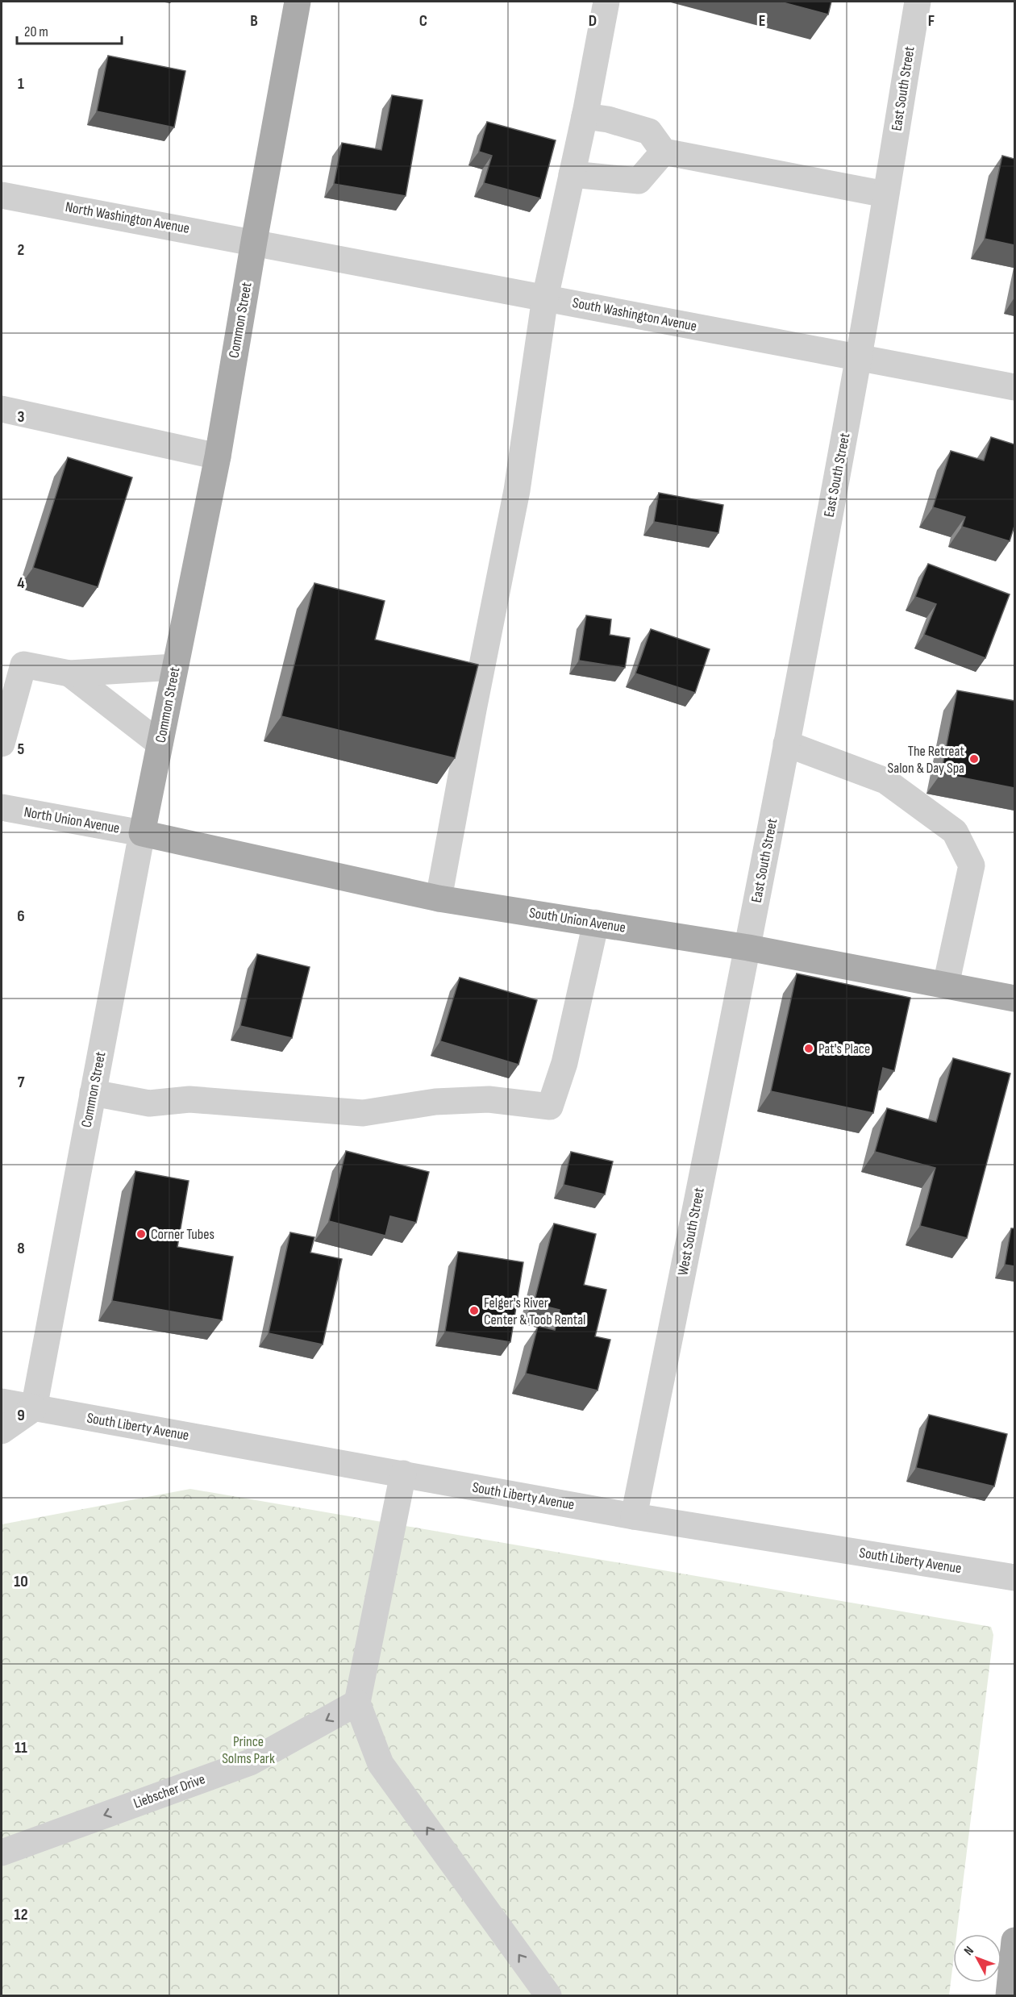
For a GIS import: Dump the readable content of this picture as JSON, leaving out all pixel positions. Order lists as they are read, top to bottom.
{
  "streets": {
    "main road": ["Common Street", "South Union Avenue"],
    "street": [
      "East South Street",
      "North Washington Avenue",
      "South Washington Avenue",
      "North Union Avenue",
      "West South Street",
      "South Liberty Avenue",
      "Liebscher Drive"
    ]
  },
  "crossings": [
    ["East South Street", "South Washington Avenue"],
    ["East South Street", "South Union Avenue"],
    ["East South Street", "West South Street"],
    ["North Washington Avenue", "South Washington Avenue"],
    ["North Washington Avenue", "Common Street"],
    ["South Washington Avenue", "Common Street"],
    ["Common Street", "North Union Avenue"],
    ["Common Street", "South Union Avenue"],
    ["Common Street", "South Liberty Avenue"],
    ["North Union Avenue", "South Union Avenue"],
    ["South Union Avenue", "West South Street"],
    ["West South Street", "South Liberty Avenue"]
  ],
  "one_way": ["Liebscher Drive"],
  "parks": ["Prince Solms Park"],
  "places": [
    "The Retreat Salon & Day Spa",
    "Pat's Place",
    "Corner Tubes",
    "Felger's River Center & Toob Rental"
  ],
  "scale_bar": "20 m",
  "north": "top left",
  "grid": {
    "columns": [
      "B",
      "C",
      "D",
      "E",
      "F"
    ],
    "rows": [
      "1",
      "2",
      "3",
      "4",
      "5",
      "6",
      "7",
      "8",
      "9",
      "10",
      "11",
      "12"
    ]
  }
}
